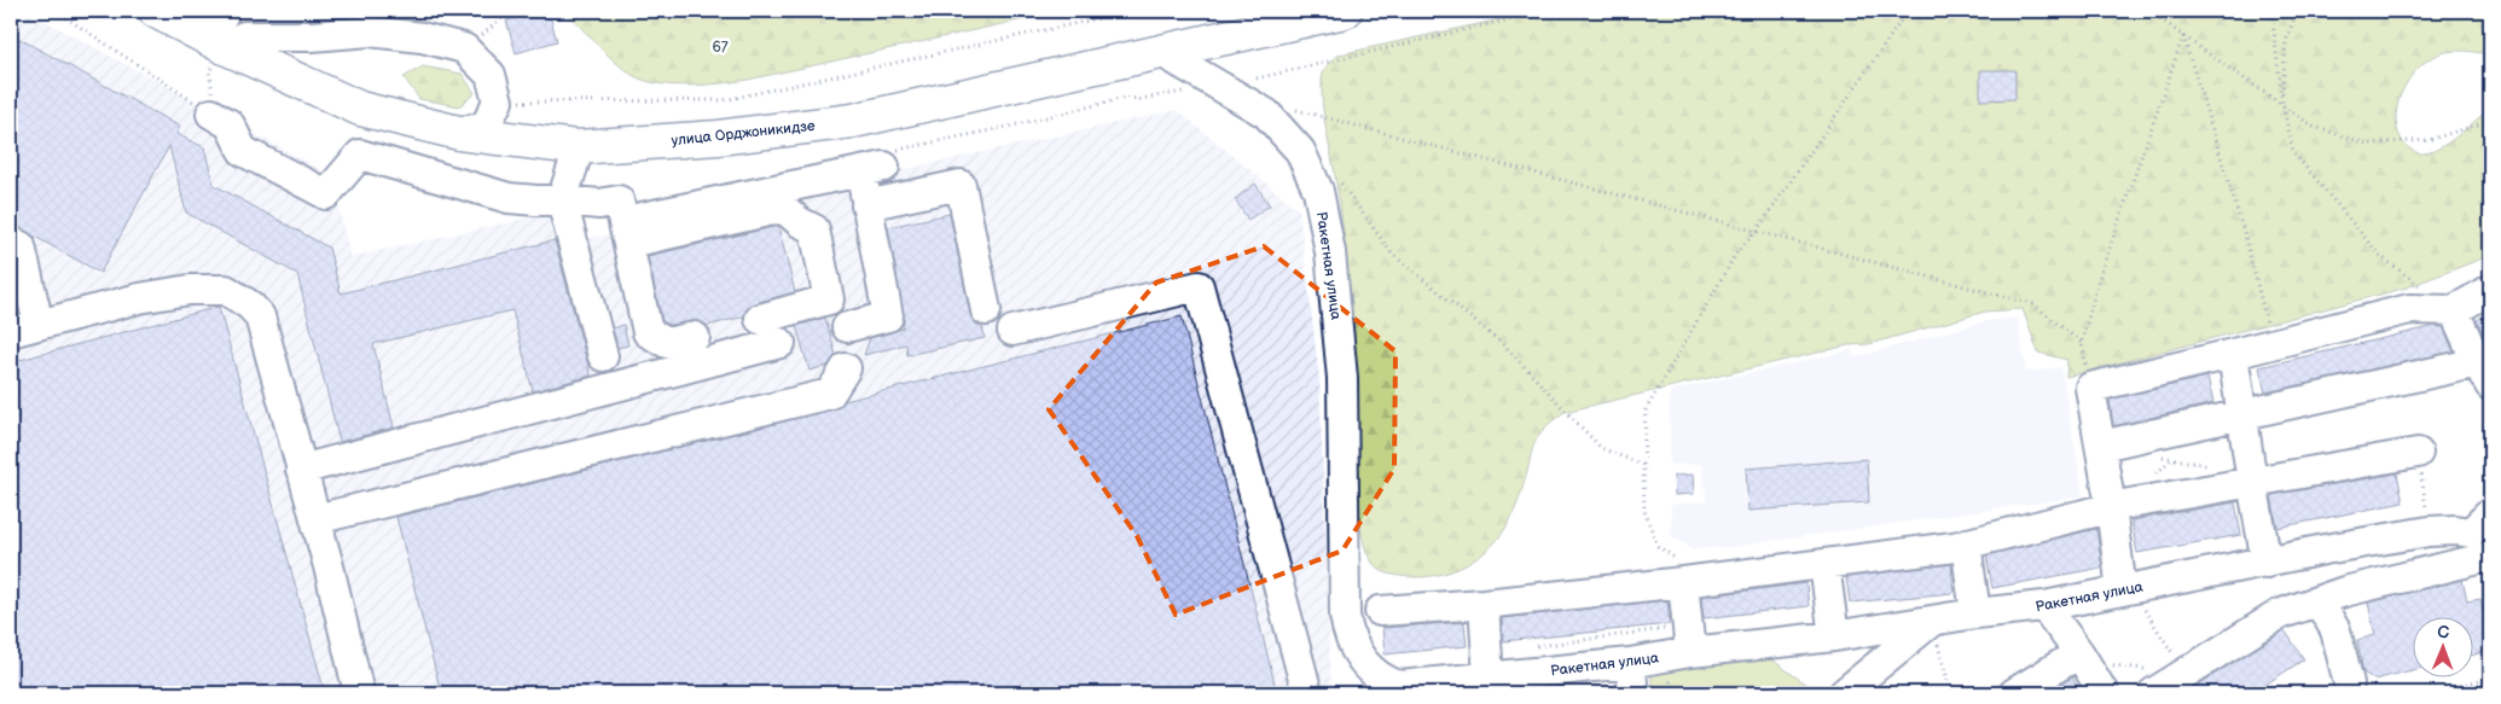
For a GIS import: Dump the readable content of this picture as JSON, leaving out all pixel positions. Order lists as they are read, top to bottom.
{
  "streets": {
    "main road": ["улица Орджоникидзе"],
    "street": ["Ракетная улица"]
  },
  "crossings": [
    ["улица Орджоникидзе", "Ракетная улица"]
  ],
  "parks": ["67"],
  "north": "top"
}
